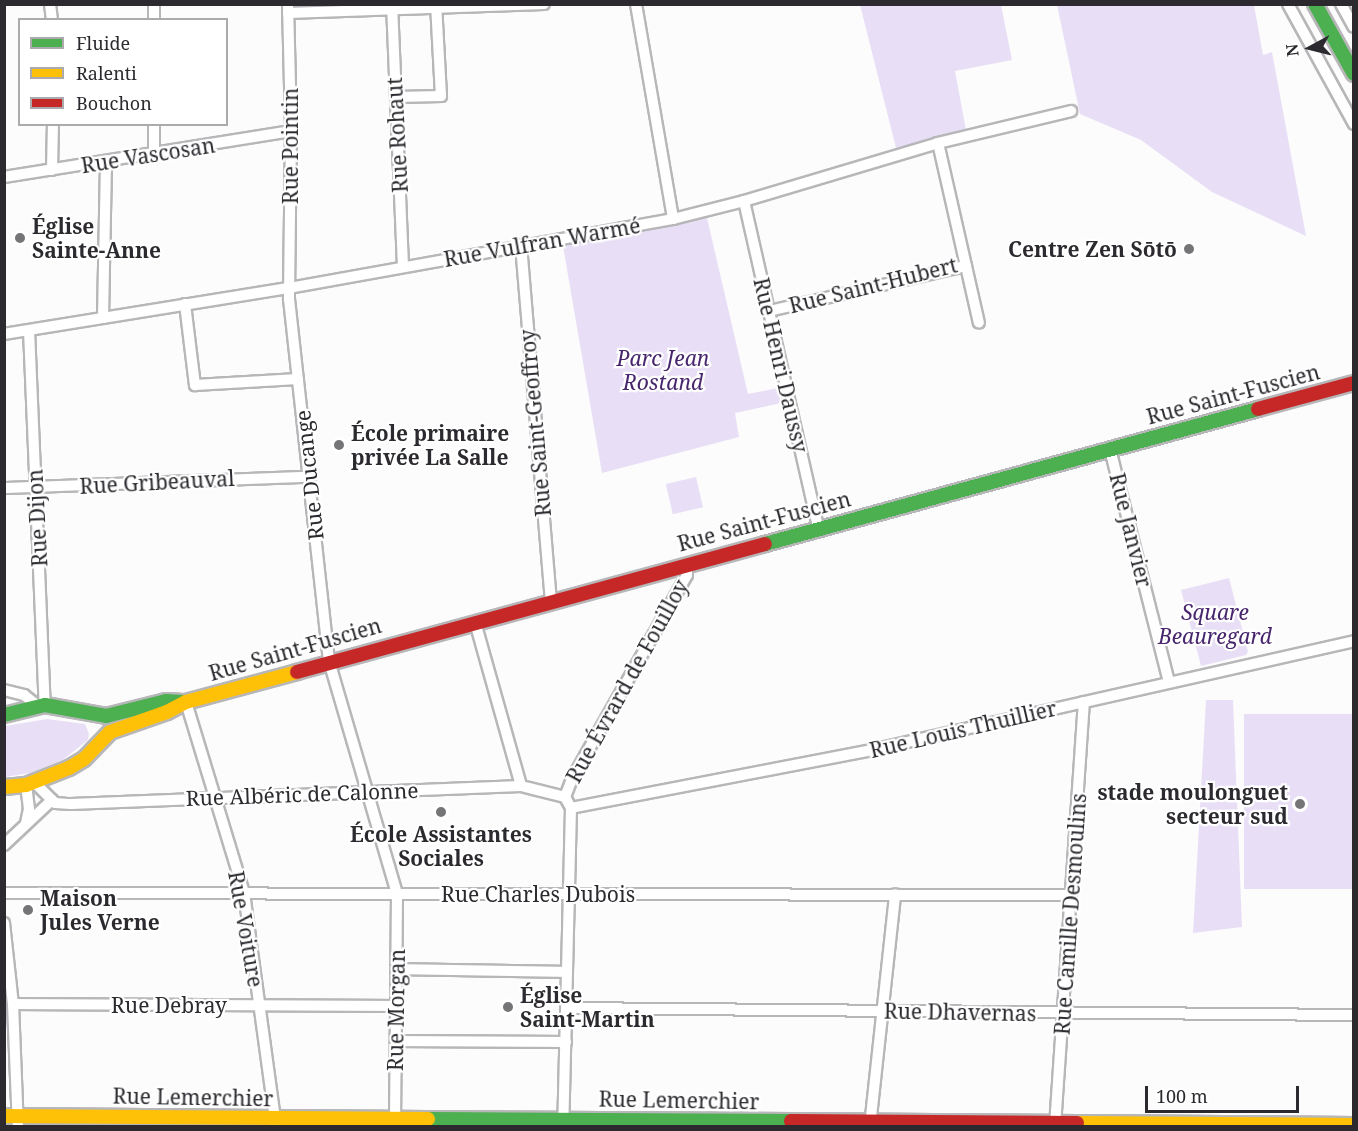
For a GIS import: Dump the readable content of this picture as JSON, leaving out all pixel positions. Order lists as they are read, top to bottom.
{
  "streets": {
    "main road": ["Rue Saint-Fuscien", "Rue Lemerchier"],
    "street": [
      "Rue Rohaut",
      "Rue Pointin",
      "Rue Vascosan",
      "Rue Vulfran Warmé",
      "Rue Saint-Hubert",
      "Rue Henri Daussy",
      "Rue Saint-Geoffroy",
      "Rue Ducange",
      "Rue Gribeauval",
      "Rue Dijon",
      "Rue Janvier",
      "Rue Évrard de Fouilloy",
      "Rue Louis Thuillier",
      "Rue Albéric de Calonne",
      "Rue Charles Dubois",
      "Rue Camille Desmoulins",
      "Rue Voiture",
      "Rue Debray",
      "Rue Morgan",
      "Rue Dhavernas"
    ]
  },
  "crossings": [
    ["Rue Rohaut", "Rue Vulfran Warmé"],
    ["Rue Pointin", "Rue Vascosan"],
    ["Rue Pointin", "Rue Vulfran Warmé"],
    ["Rue Pointin", "Rue Ducange"],
    ["Rue Vulfran Warmé", "Rue Saint-Hubert"],
    ["Rue Vulfran Warmé", "Rue Henri Daussy"],
    ["Rue Vulfran Warmé", "Rue Saint-Geoffroy"],
    ["Rue Vulfran Warmé", "Rue Ducange"],
    ["Rue Vulfran Warmé", "Rue Dijon"],
    ["Rue Saint-Hubert", "Rue Henri Daussy"],
    ["Rue Henri Daussy", "Rue Saint-Fuscien"],
    ["Rue Saint-Fuscien", "Rue Saint-Geoffroy"],
    ["Rue Saint-Fuscien", "Rue Ducange"],
    ["Rue Saint-Fuscien", "Rue Janvier"],
    ["Rue Saint-Fuscien", "Rue Évrard de Fouilloy"],
    ["Rue Saint-Fuscien", "Rue Voiture"],
    ["Rue Ducange", "Rue Gribeauval"],
    ["Rue Ducange", "Rue Albéric de Calonne"],
    ["Rue Ducange", "Rue Morgan"],
    ["Rue Gribeauval", "Rue Dijon"],
    ["Rue Janvier", "Rue Louis Thuillier"],
    ["Rue Évrard de Fouilloy", "Rue Albéric de Calonne"],
    ["Rue Louis Thuillier", "Rue Camille Desmoulins"],
    ["Rue Albéric de Calonne", "Rue Voiture"],
    ["Rue Albéric de Calonne", "Rue Morgan"],
    ["Rue Charles Dubois", "Rue Camille Desmoulins"],
    ["Rue Charles Dubois", "Rue Voiture"],
    ["Rue Charles Dubois", "Rue Morgan"],
    ["Rue Camille Desmoulins", "Rue Dhavernas"],
    ["Rue Camille Desmoulins", "Rue Lemerchier"],
    ["Rue Voiture", "Rue Debray"],
    ["Rue Voiture", "Rue Lemerchier"],
    ["Rue Debray", "Rue Morgan"],
    ["Rue Morgan", "Rue Lemerchier"]
  ],
  "parks": ["Parc Jean Rostand", "Square Beauregard"],
  "places": [
    "Église Sainte-Anne",
    "Centre Zen Sōtō",
    "École primaire privée La Salle",
    "stade moulonguet secteur sud",
    "École Assistantes Sociales",
    "Maison Jules Verne",
    "Église Saint-Martin"
  ],
  "legend": ["Fluide", "Ralenti", "Bouchon"],
  "scale_bar": "100 m",
  "north": "left"
}
